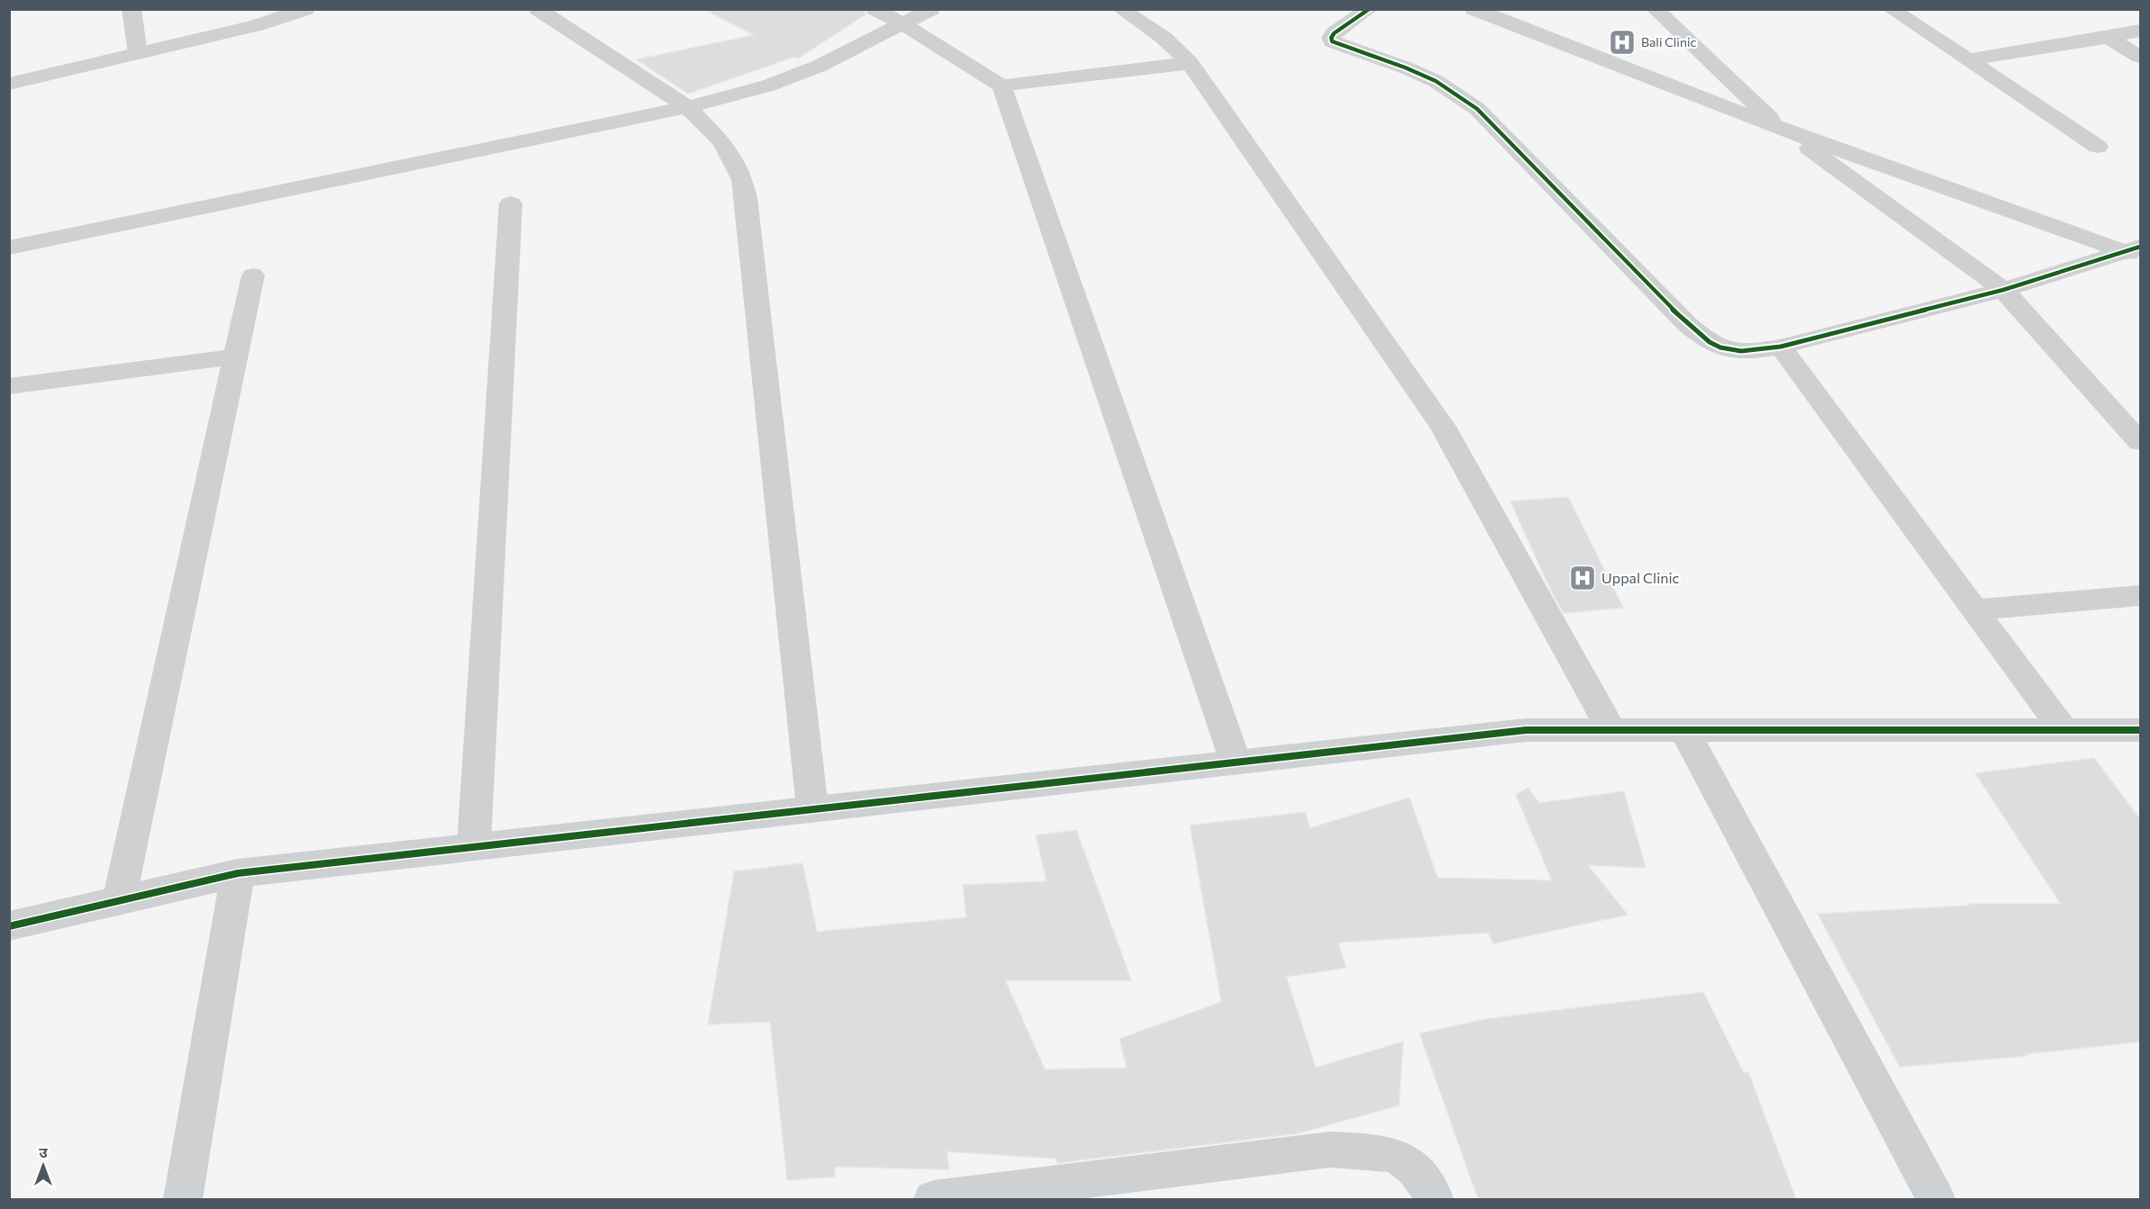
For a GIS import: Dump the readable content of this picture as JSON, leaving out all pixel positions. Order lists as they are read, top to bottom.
{
  "places": {
    "hospital": ["Bali Clinic", "Uppal Clinic"]
  },
  "north": "top"
}
